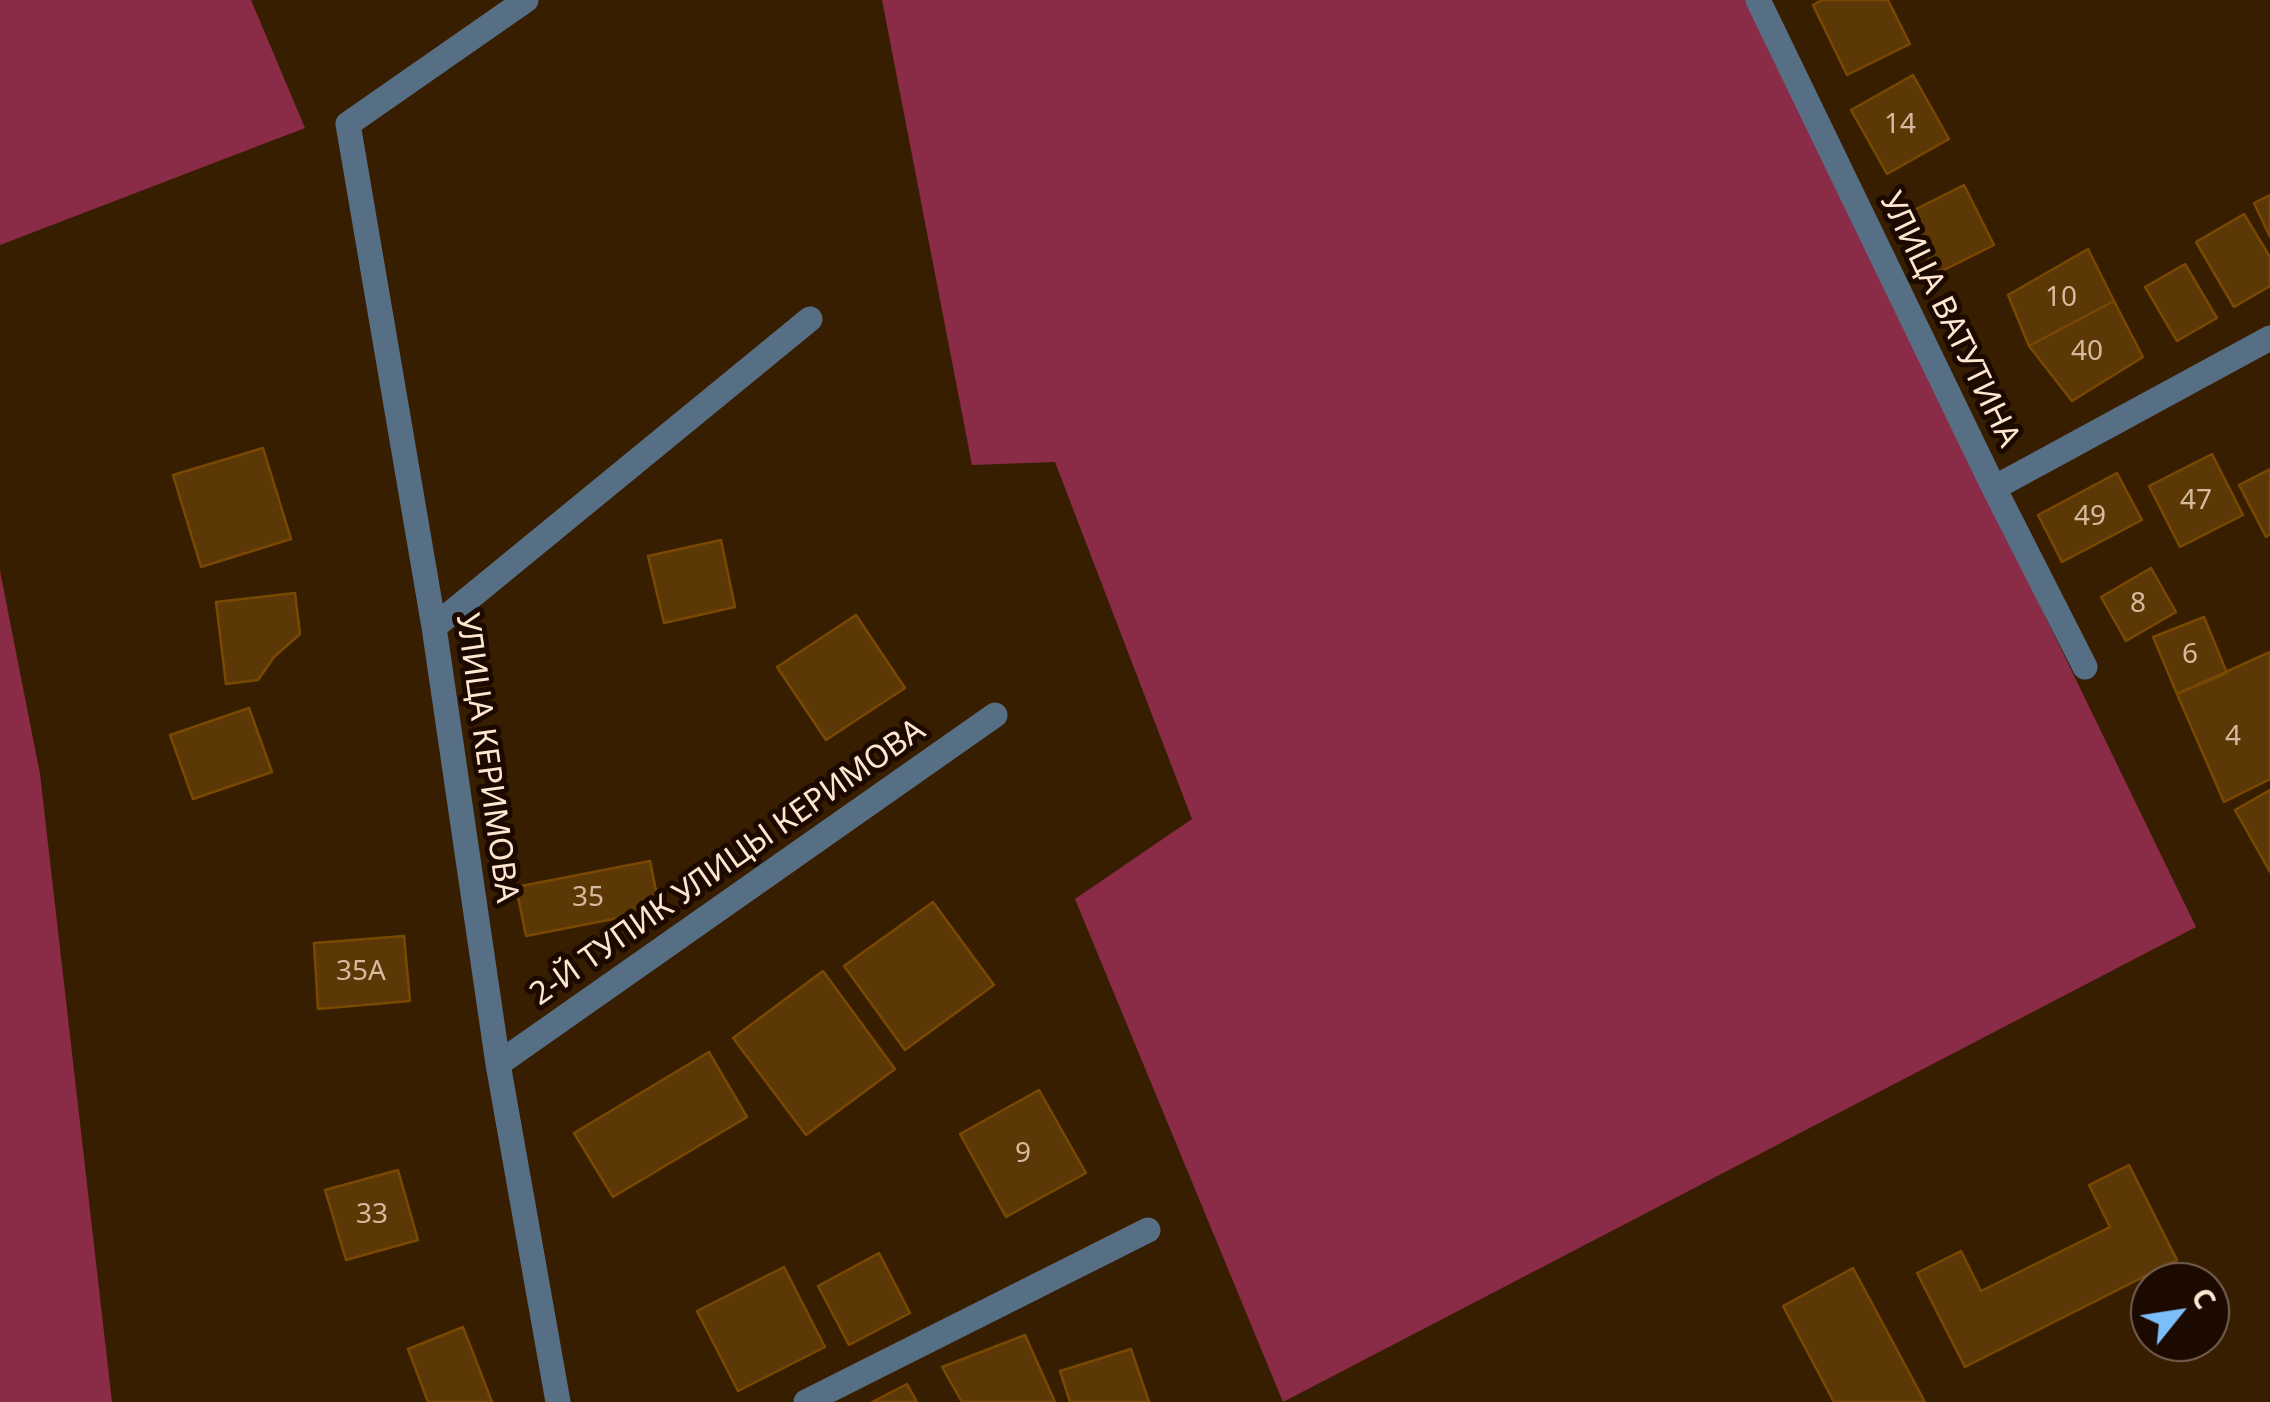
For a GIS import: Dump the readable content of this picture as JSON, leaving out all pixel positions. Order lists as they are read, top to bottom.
{
  "streets": {
    "street": ["УЛИЦА ВАТУТИНА", "УЛИЦА КЕРИМОВА", "2-Й ТУПИК УЛИЦЫ КЕРИМОВА"]
  },
  "crossings": [
    ["УЛИЦА КЕРИМОВА", "2-Й ТУПИК УЛИЦЫ КЕРИМОВА"]
  ],
  "house_numbers": [
    "14",
    "10",
    "40",
    "47",
    "49",
    "8",
    "6",
    "4",
    "35",
    "35А",
    "9",
    "33"
  ],
  "north": "top right"
}
